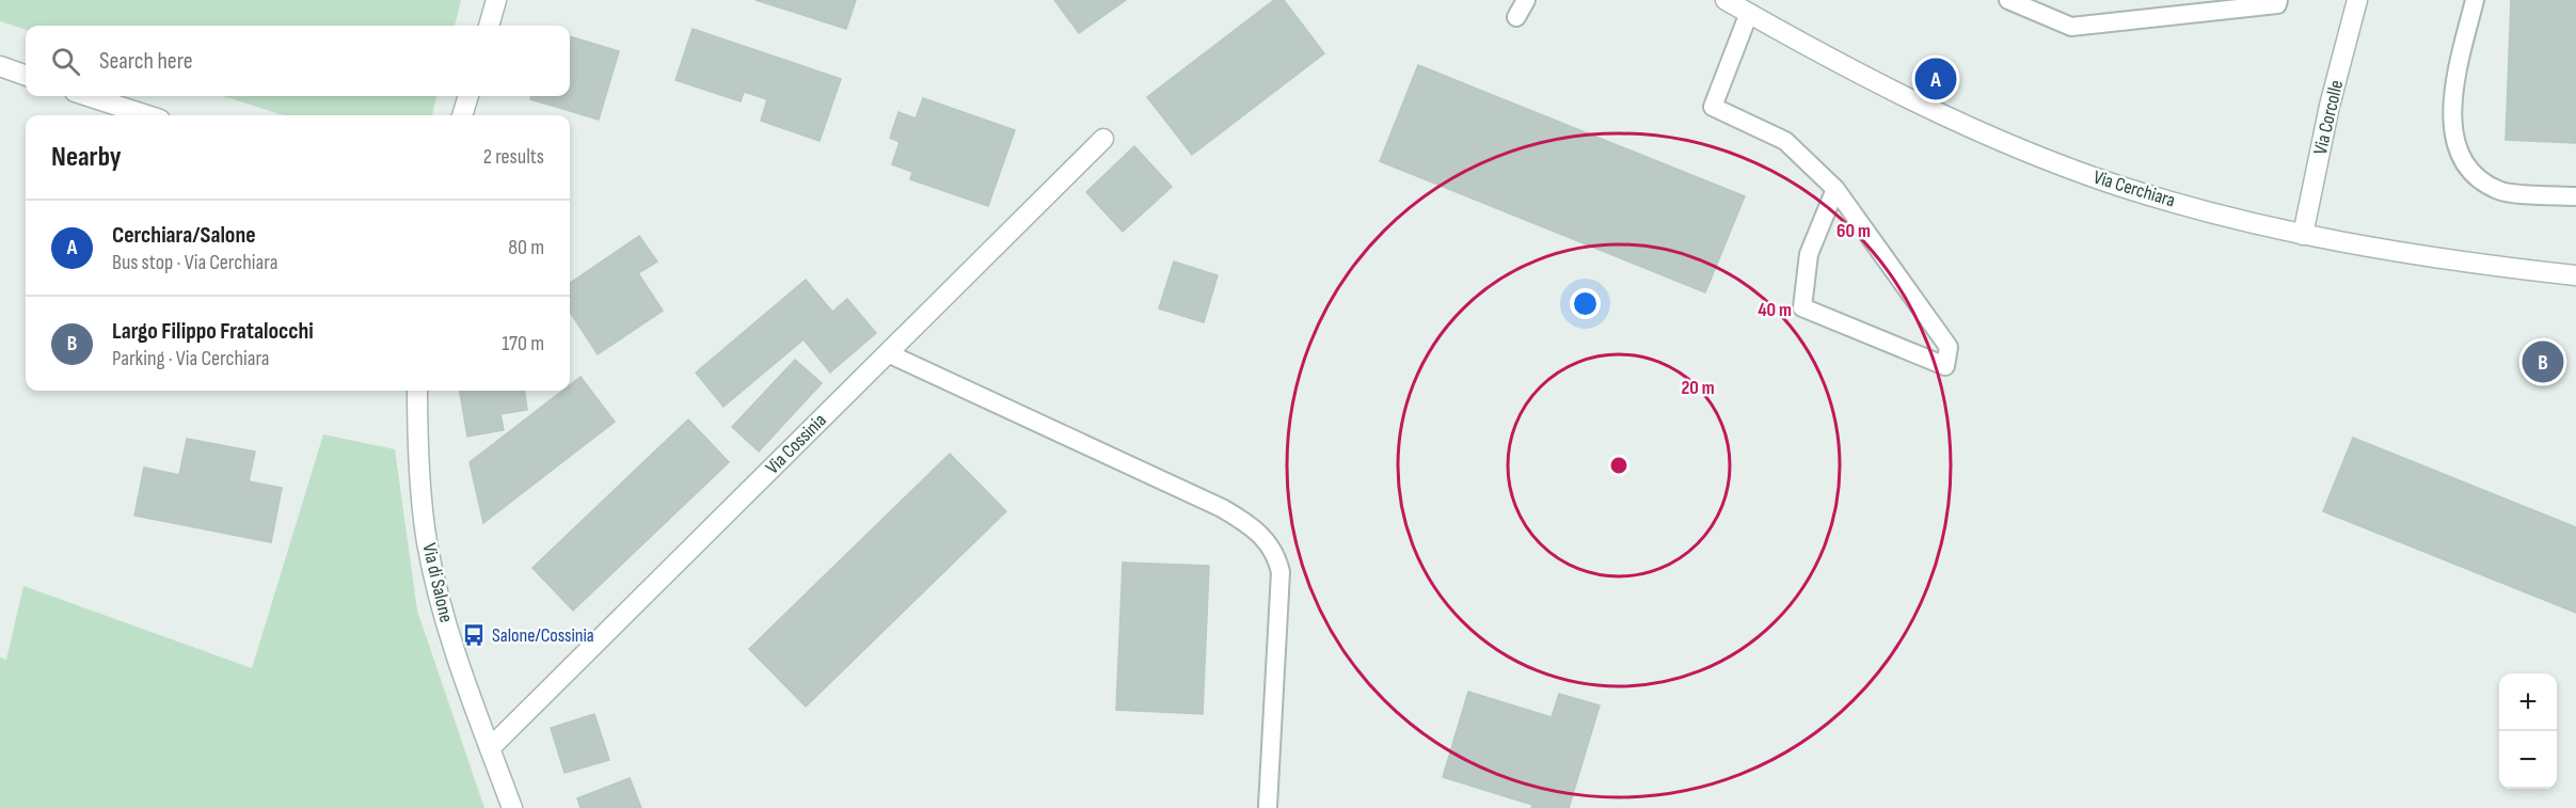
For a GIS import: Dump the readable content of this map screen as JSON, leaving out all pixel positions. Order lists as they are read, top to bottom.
{
  "streets": {
    "street": [
      "Via Corcolle",
      "Via Cerchiara",
      "Via Cossinia",
      "Via di Salone"
    ]
  },
  "crossings": [
    ["Via Corcolle", "Via Cerchiara"],
    ["Via Cossinia", "Via di Salone"]
  ],
  "places": {
    "bus stop": ["Salone/Cossinia"]
  },
  "page": {
    "search": "Search here",
    "pins": ["A", "B"],
    "heading": ["Nearby", "2 results"],
    "list": [
      {
        "mark": "A",
        "name": "Cerchiara/Salone",
        "note": "Bus stop · Via Cerchiara",
        "value": "80 m"
      },
      {
        "mark": "B",
        "name": "Largo Filippo Fratalocchi",
        "note": "Parking · Via Cerchiara",
        "value": "170 m"
      }
    ],
    "map_buttons": ["+", "−"]
  },
  "rings": ["60 m", "40 m", "20 m"]
}
